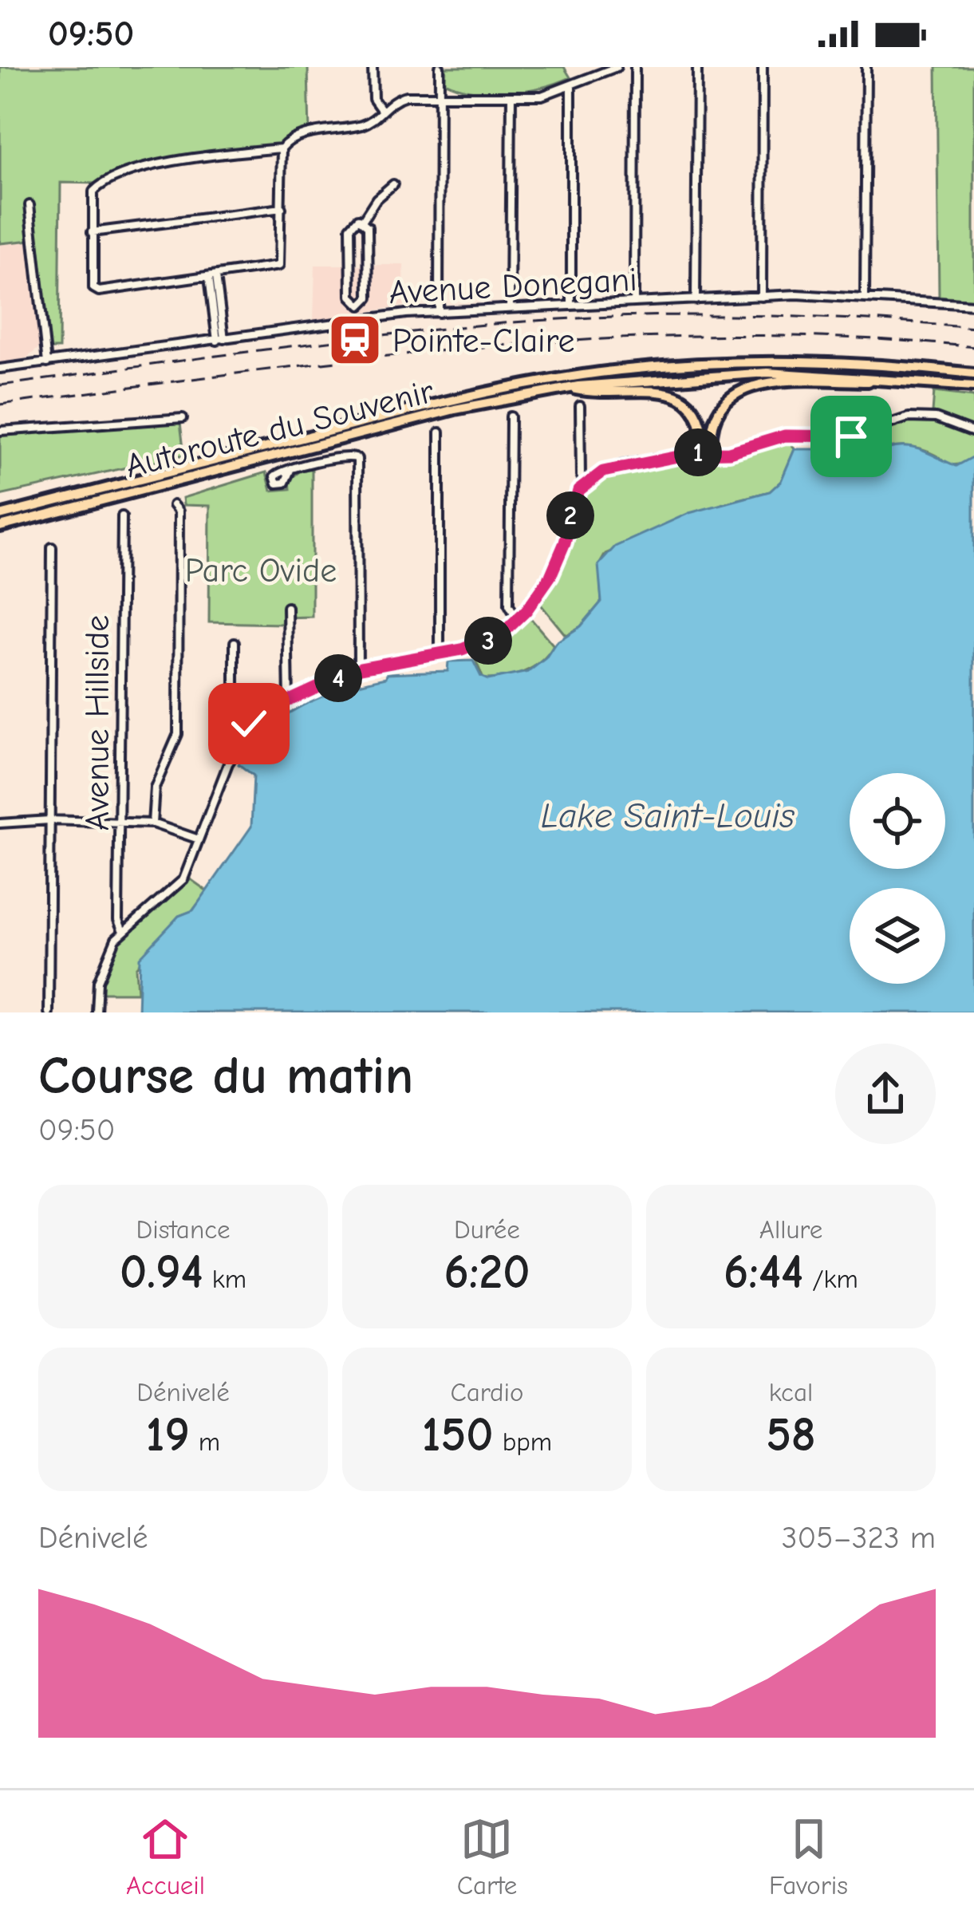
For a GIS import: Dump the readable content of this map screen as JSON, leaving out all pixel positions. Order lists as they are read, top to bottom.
{
  "streets": {
    "highway": ["Autoroute du Souvenir"],
    "street": ["Avenue Donegani", "Avenue Hillside"]
  },
  "water": ["Lake Saint-Louis"],
  "parks": ["Parc Ovide"],
  "places": {
    "station": ["Pointe-Claire"]
  },
  "page": {
    "status": "09:50",
    "pins": [
      "1",
      "2",
      "3",
      "4"
    ],
    "heading": ["Course du matin", "09:50"],
    "stats": [
      ["Distance", "0.94 km"],
      ["Durée", "6:20"],
      ["Allure", "6:44 /km"],
      ["Dénivelé", "19 m"],
      ["Cardio", "150 bpm"],
      ["kcal", "58"]
    ],
    "chart": ["Dénivelé", "305–323 m"],
    "tabs": ["Accueil", "Carte", "Favoris"]
  }
}
